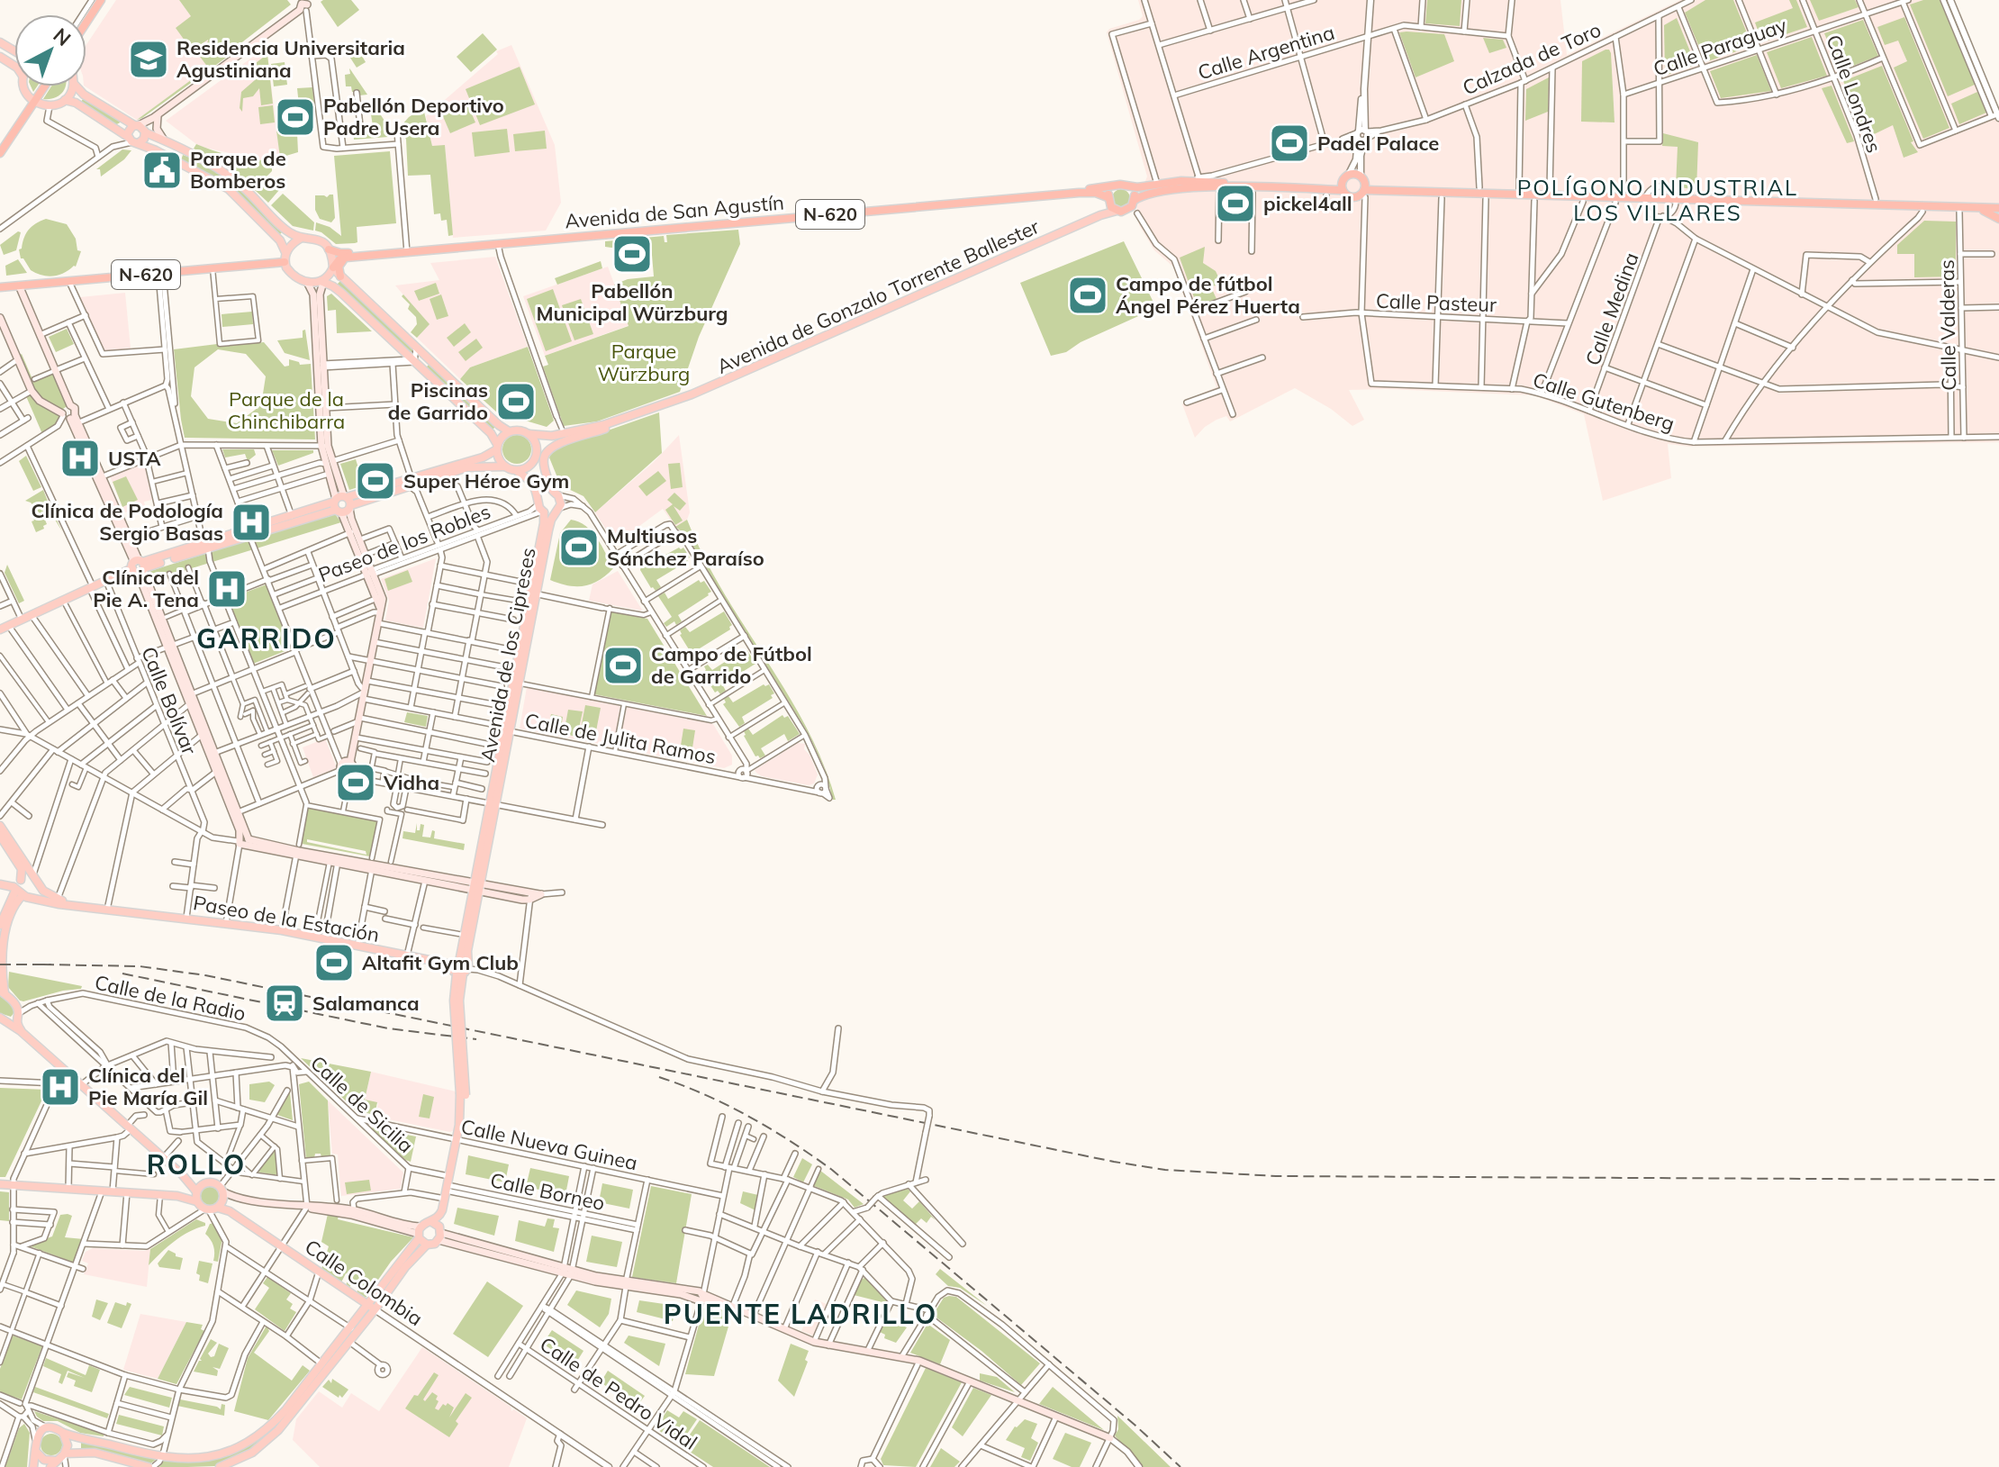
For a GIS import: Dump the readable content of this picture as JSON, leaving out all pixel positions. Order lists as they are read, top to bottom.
{
  "streets": {
    "highway": ["Avenida de San Agustín", "N-620"],
    "main road": [
      "Avenida de Gonzalo Torrente Ballester",
      "Avenida de los Cipreses",
      "Paseo de la Estación",
      "Calle Colombia"
    ],
    "street": [
      "Calle Paraguay",
      "Calle Argentina",
      "Calzada de Toro",
      "Calle Londres",
      "Calle Pasteur",
      "Calle Medina",
      "Calle Valderas",
      "Calle Gutenberg",
      "Paseo de los Robles",
      "Calle Bolívar",
      "Calle de Julita Ramos",
      "Calle de la Radio",
      "Calle de Sicilia",
      "Calle Nueva Guinea",
      "Calle Borneo",
      "Calle de Pedro Vidal"
    ]
  },
  "crossings": [
    ["Calle Paraguay", "Calle Londres"],
    ["Avenida de San Agustín", "N-620"],
    ["Avenida de San Agustín", "Avenida de Gonzalo Torrente Ballester"],
    ["N-620", "Avenida de Gonzalo Torrente Ballester"],
    ["Calle Pasteur", "Calle Gutenberg"],
    ["Calle Medina", "Calle Gutenberg"],
    ["Calle Valderas", "Calle Gutenberg"],
    ["Paseo de los Robles", "Avenida de los Cipreses"],
    ["Avenida de los Cipreses", "Calle de Julita Ramos"],
    ["Avenida de los Cipreses", "Paseo de la Estación"],
    ["Calle de la Radio", "Calle de Sicilia"],
    ["Calle de Sicilia", "Calle Nueva Guinea"]
  ],
  "districts": [
    "POLÍGONO INDUSTRIAL LOS VILLARES",
    "GARRIDO",
    "ROLLO",
    "PUENTE LADRILLO"
  ],
  "parks": ["Parque Würzburg", "Parque de la Chinchibarra"],
  "places": {
    "school or university": ["Residencia Universitaria Agustiniana"],
    "sports": [
      "Pabellón Deportivo Padre Usera",
      "Padel Palace",
      "pickel4all",
      "Pabellón Municipal Würzburg",
      "Campo de fútbol Ángel Pérez Huerta",
      "Piscinas de Garrido",
      "Super Héroe Gym",
      "Multiusos Sánchez Paraíso",
      "Campo de Fútbol de Garrido",
      "Vidha",
      "Altafit Gym Club"
    ],
    "public building": ["Parque de Bomberos"],
    "hospital": [
      "USTA",
      "Clínica de Podología Sergio Basas",
      "Clínica del Pie A. Tena",
      "Clínica del Pie María Gil"
    ],
    "station": ["Salamanca"]
  },
  "north": "top right"
}
